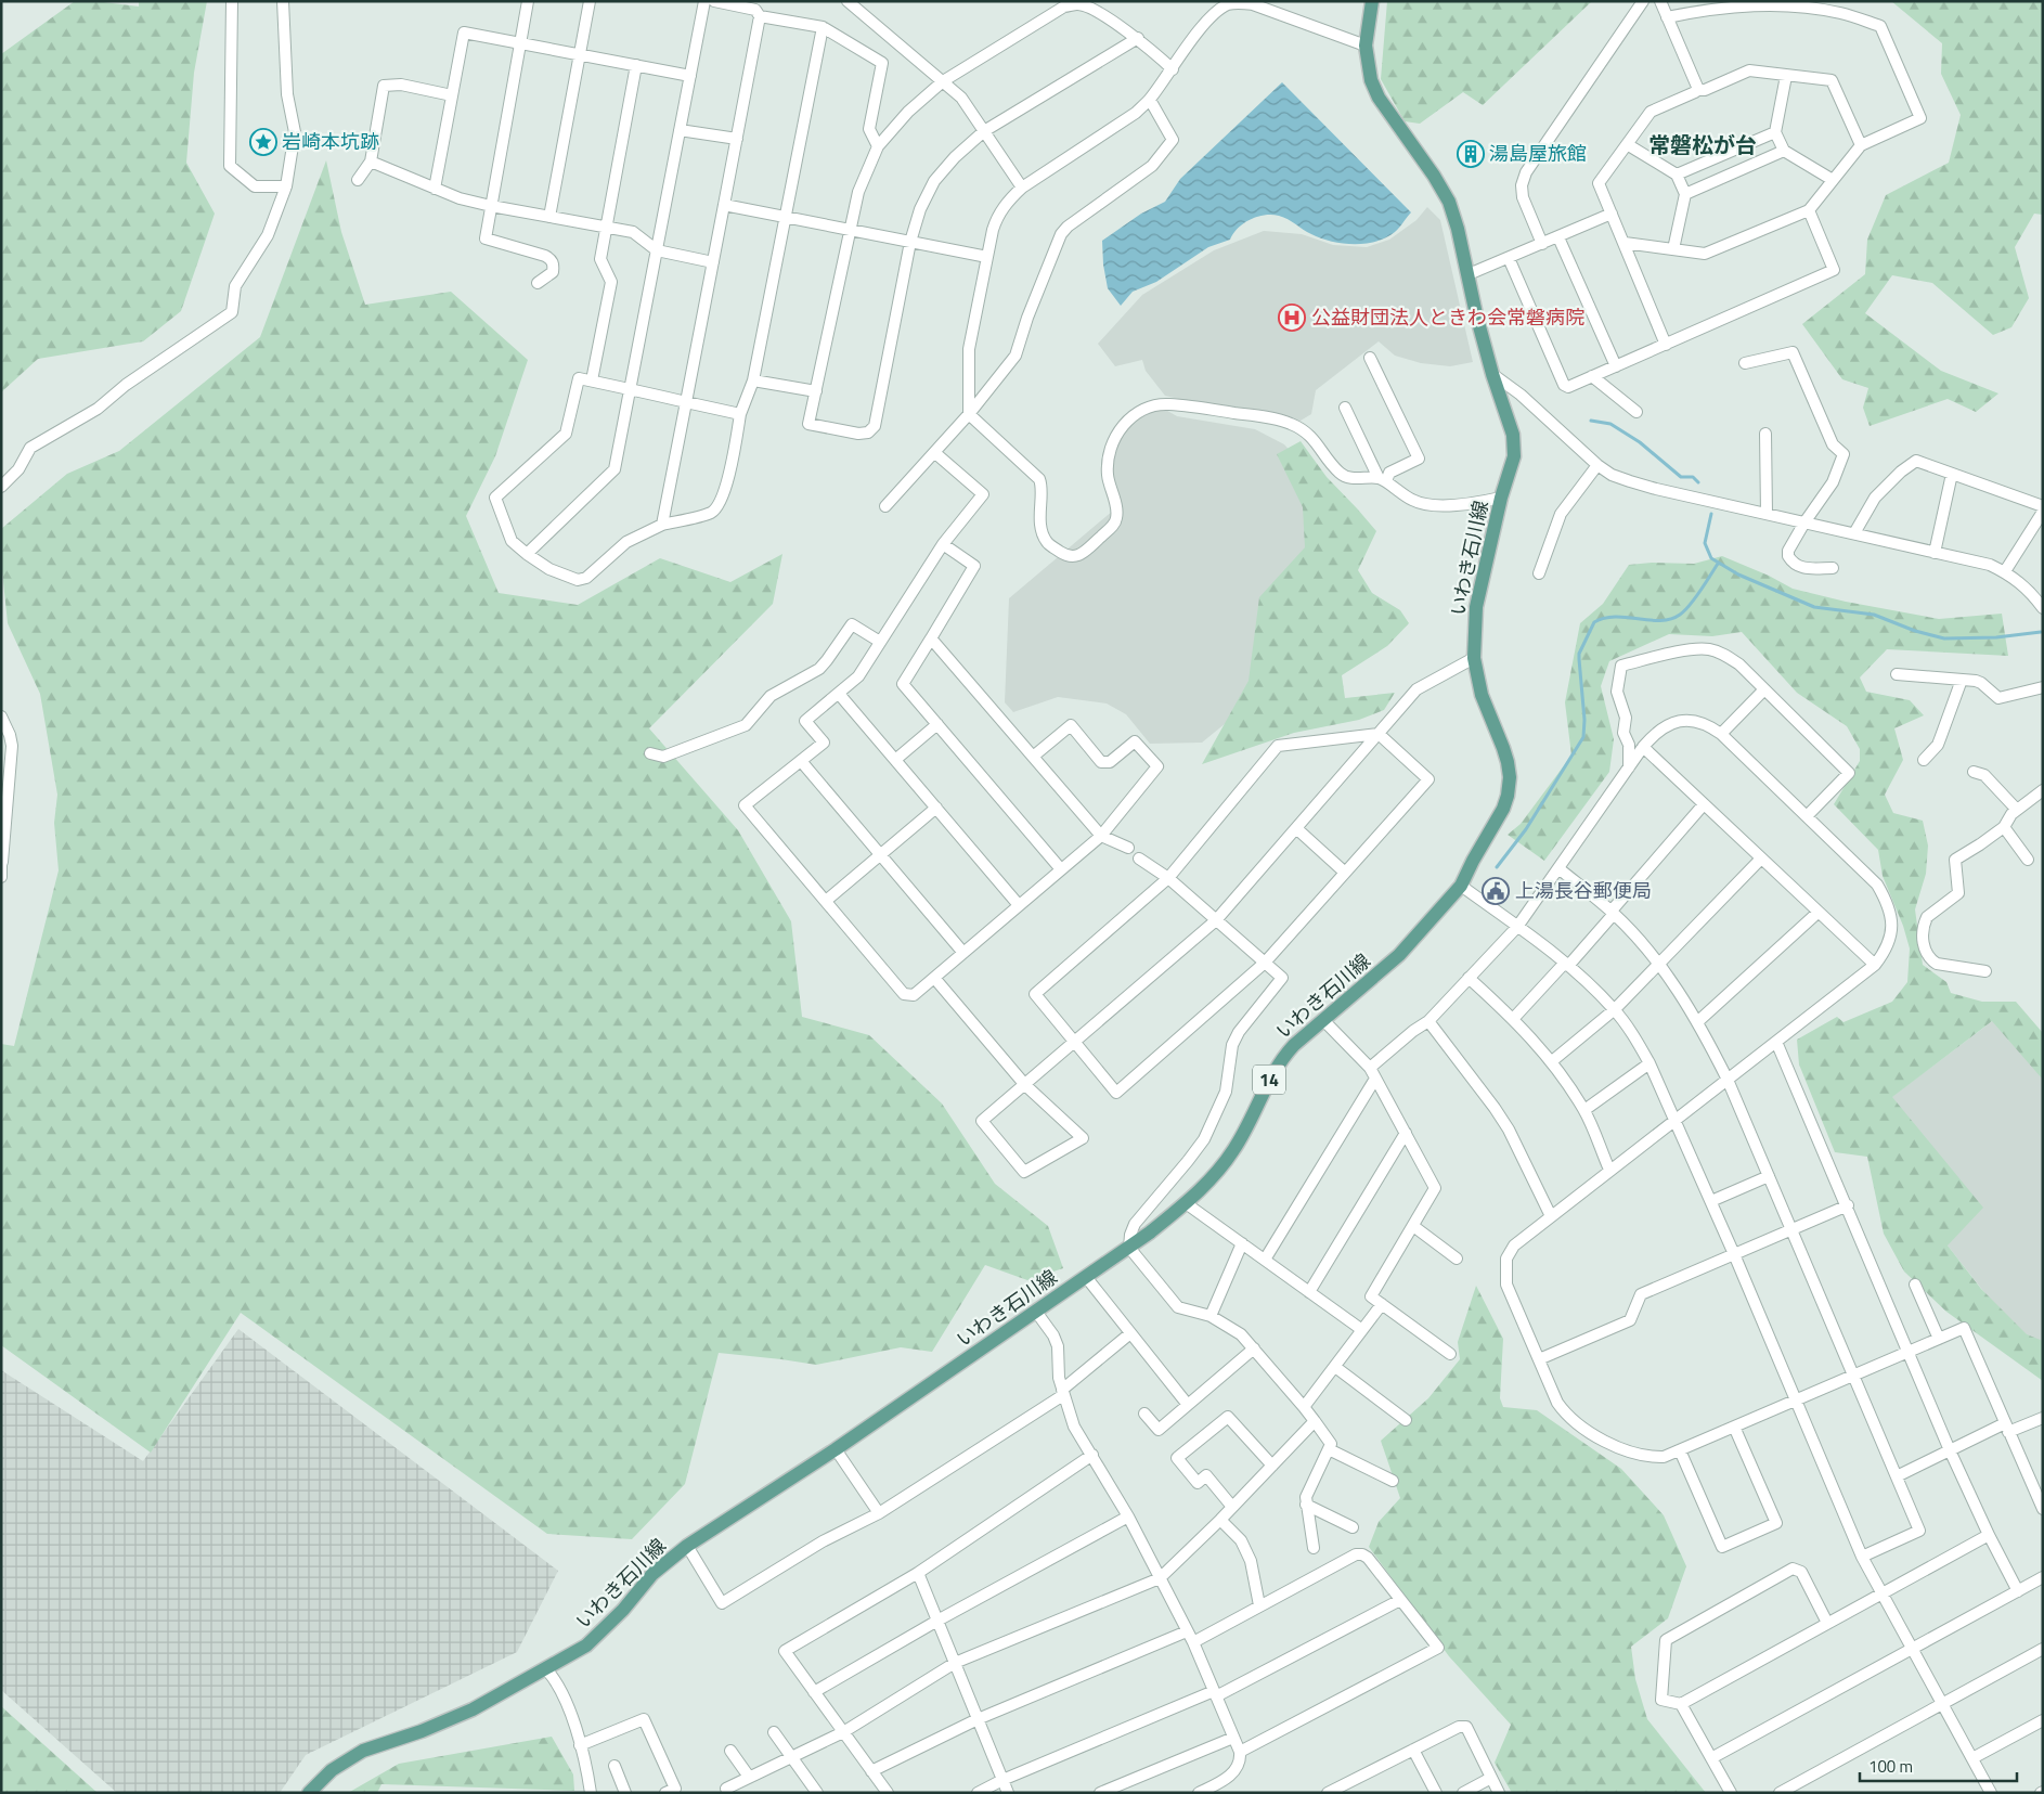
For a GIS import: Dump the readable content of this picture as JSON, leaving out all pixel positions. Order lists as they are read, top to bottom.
{
  "streets": {
    "main road": ["いわき石川線", "14"]
  },
  "districts": ["常磐松が台"],
  "places": {
    "place": ["岩崎本坑跡"],
    "building": ["湯島屋旅館"],
    "hospital": ["公益財団法人ときわ会常磐病院"],
    "public building": ["上湯長谷郵便局"]
  },
  "scale_bar": "100 m"
}
